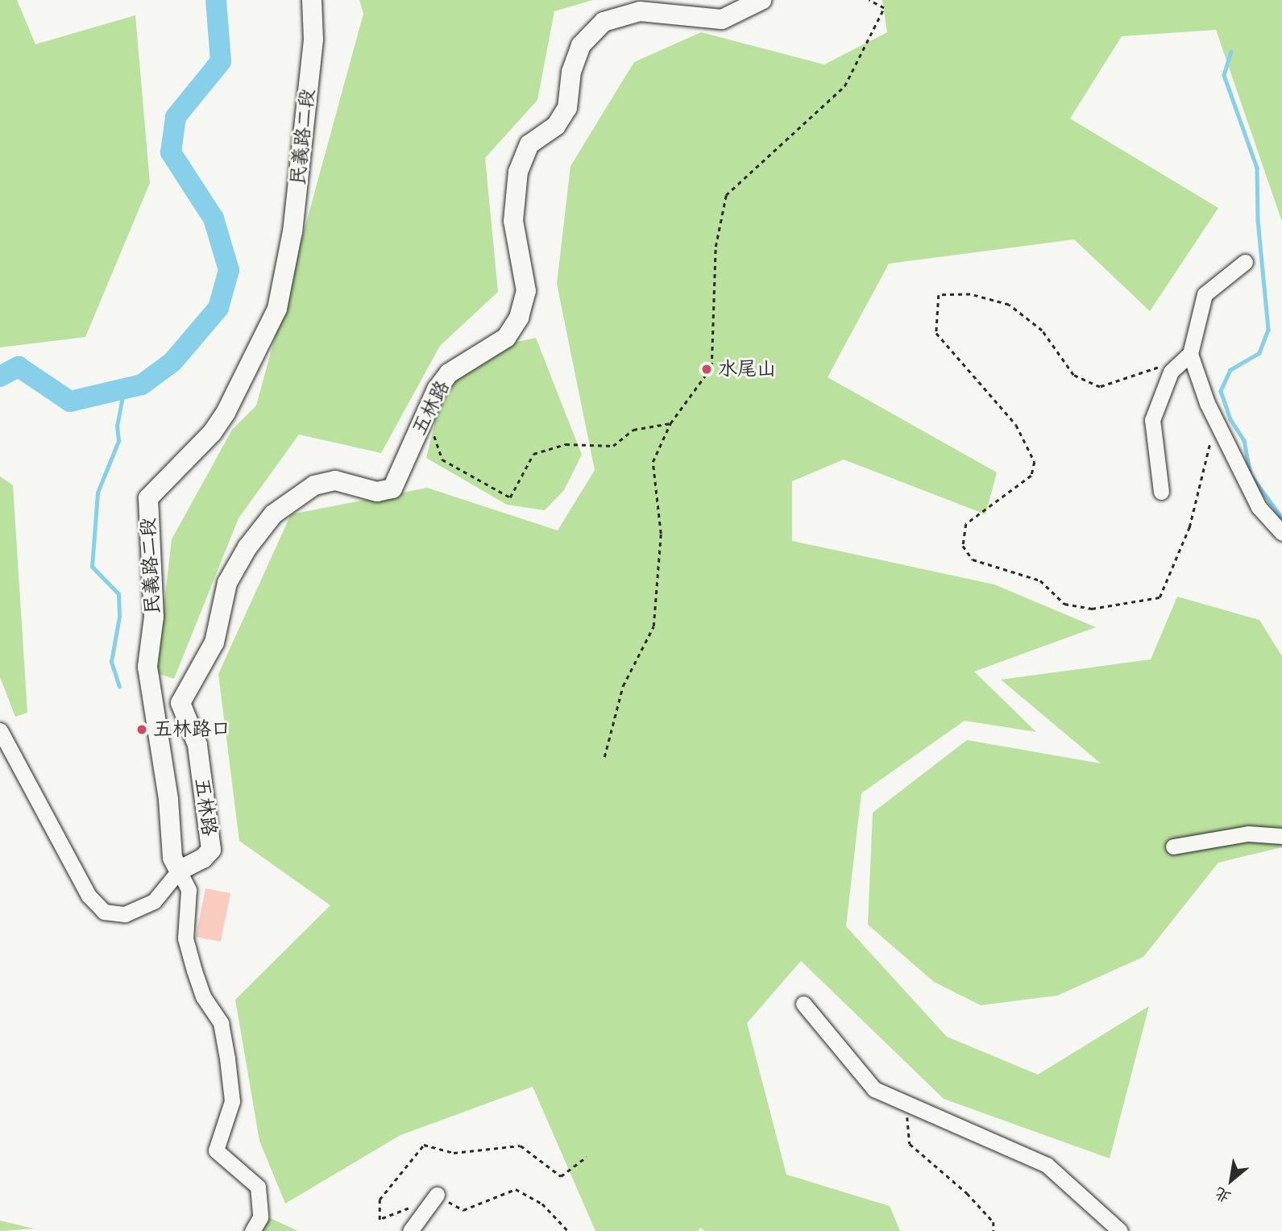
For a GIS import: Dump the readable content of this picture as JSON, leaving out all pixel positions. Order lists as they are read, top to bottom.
{
  "streets": {
    "main road": ["民義路二段", "五林路"]
  },
  "crossings": [
    ["民義路二段", "五林路"]
  ],
  "places": ["水尾山", "五林路口"],
  "north": "bottom left"
}
